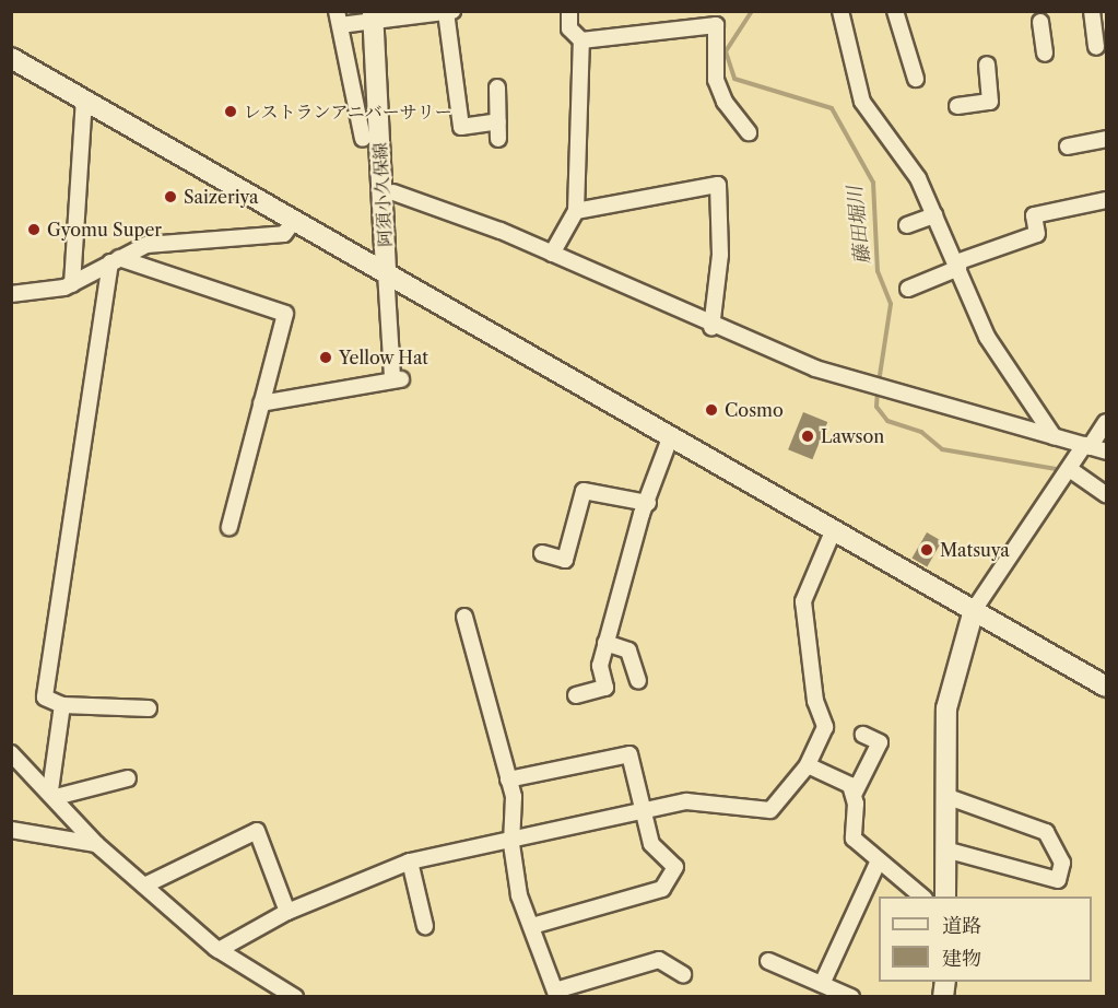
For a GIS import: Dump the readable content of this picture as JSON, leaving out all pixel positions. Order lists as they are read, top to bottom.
{
  "streets": {
    "street": ["阿須小久保線"]
  },
  "water": ["藤田堀川"],
  "places": [
    "レストランアニバーサリー",
    "Saizeriya",
    "Gyomu Super",
    "Yellow Hat",
    "Cosmo",
    "Lawson",
    "Matsuya"
  ],
  "legend": ["道路", "建物"]
}
